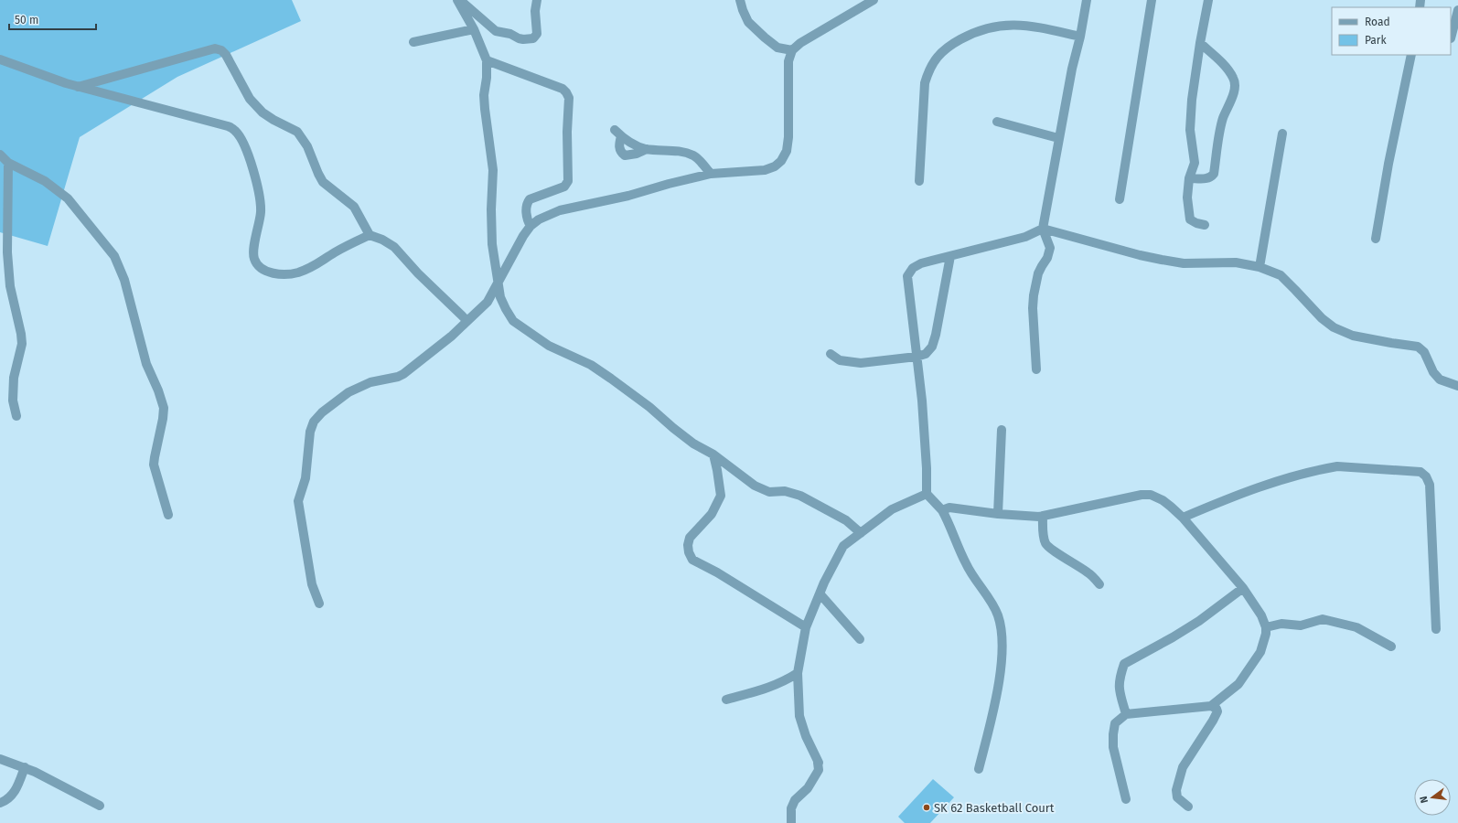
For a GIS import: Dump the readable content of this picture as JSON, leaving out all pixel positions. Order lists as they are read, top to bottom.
{
  "places": ["SK 62 Basketball Court"],
  "legend": ["Road", "Park"],
  "scale_bar": "50 m",
  "north": "left"
}
